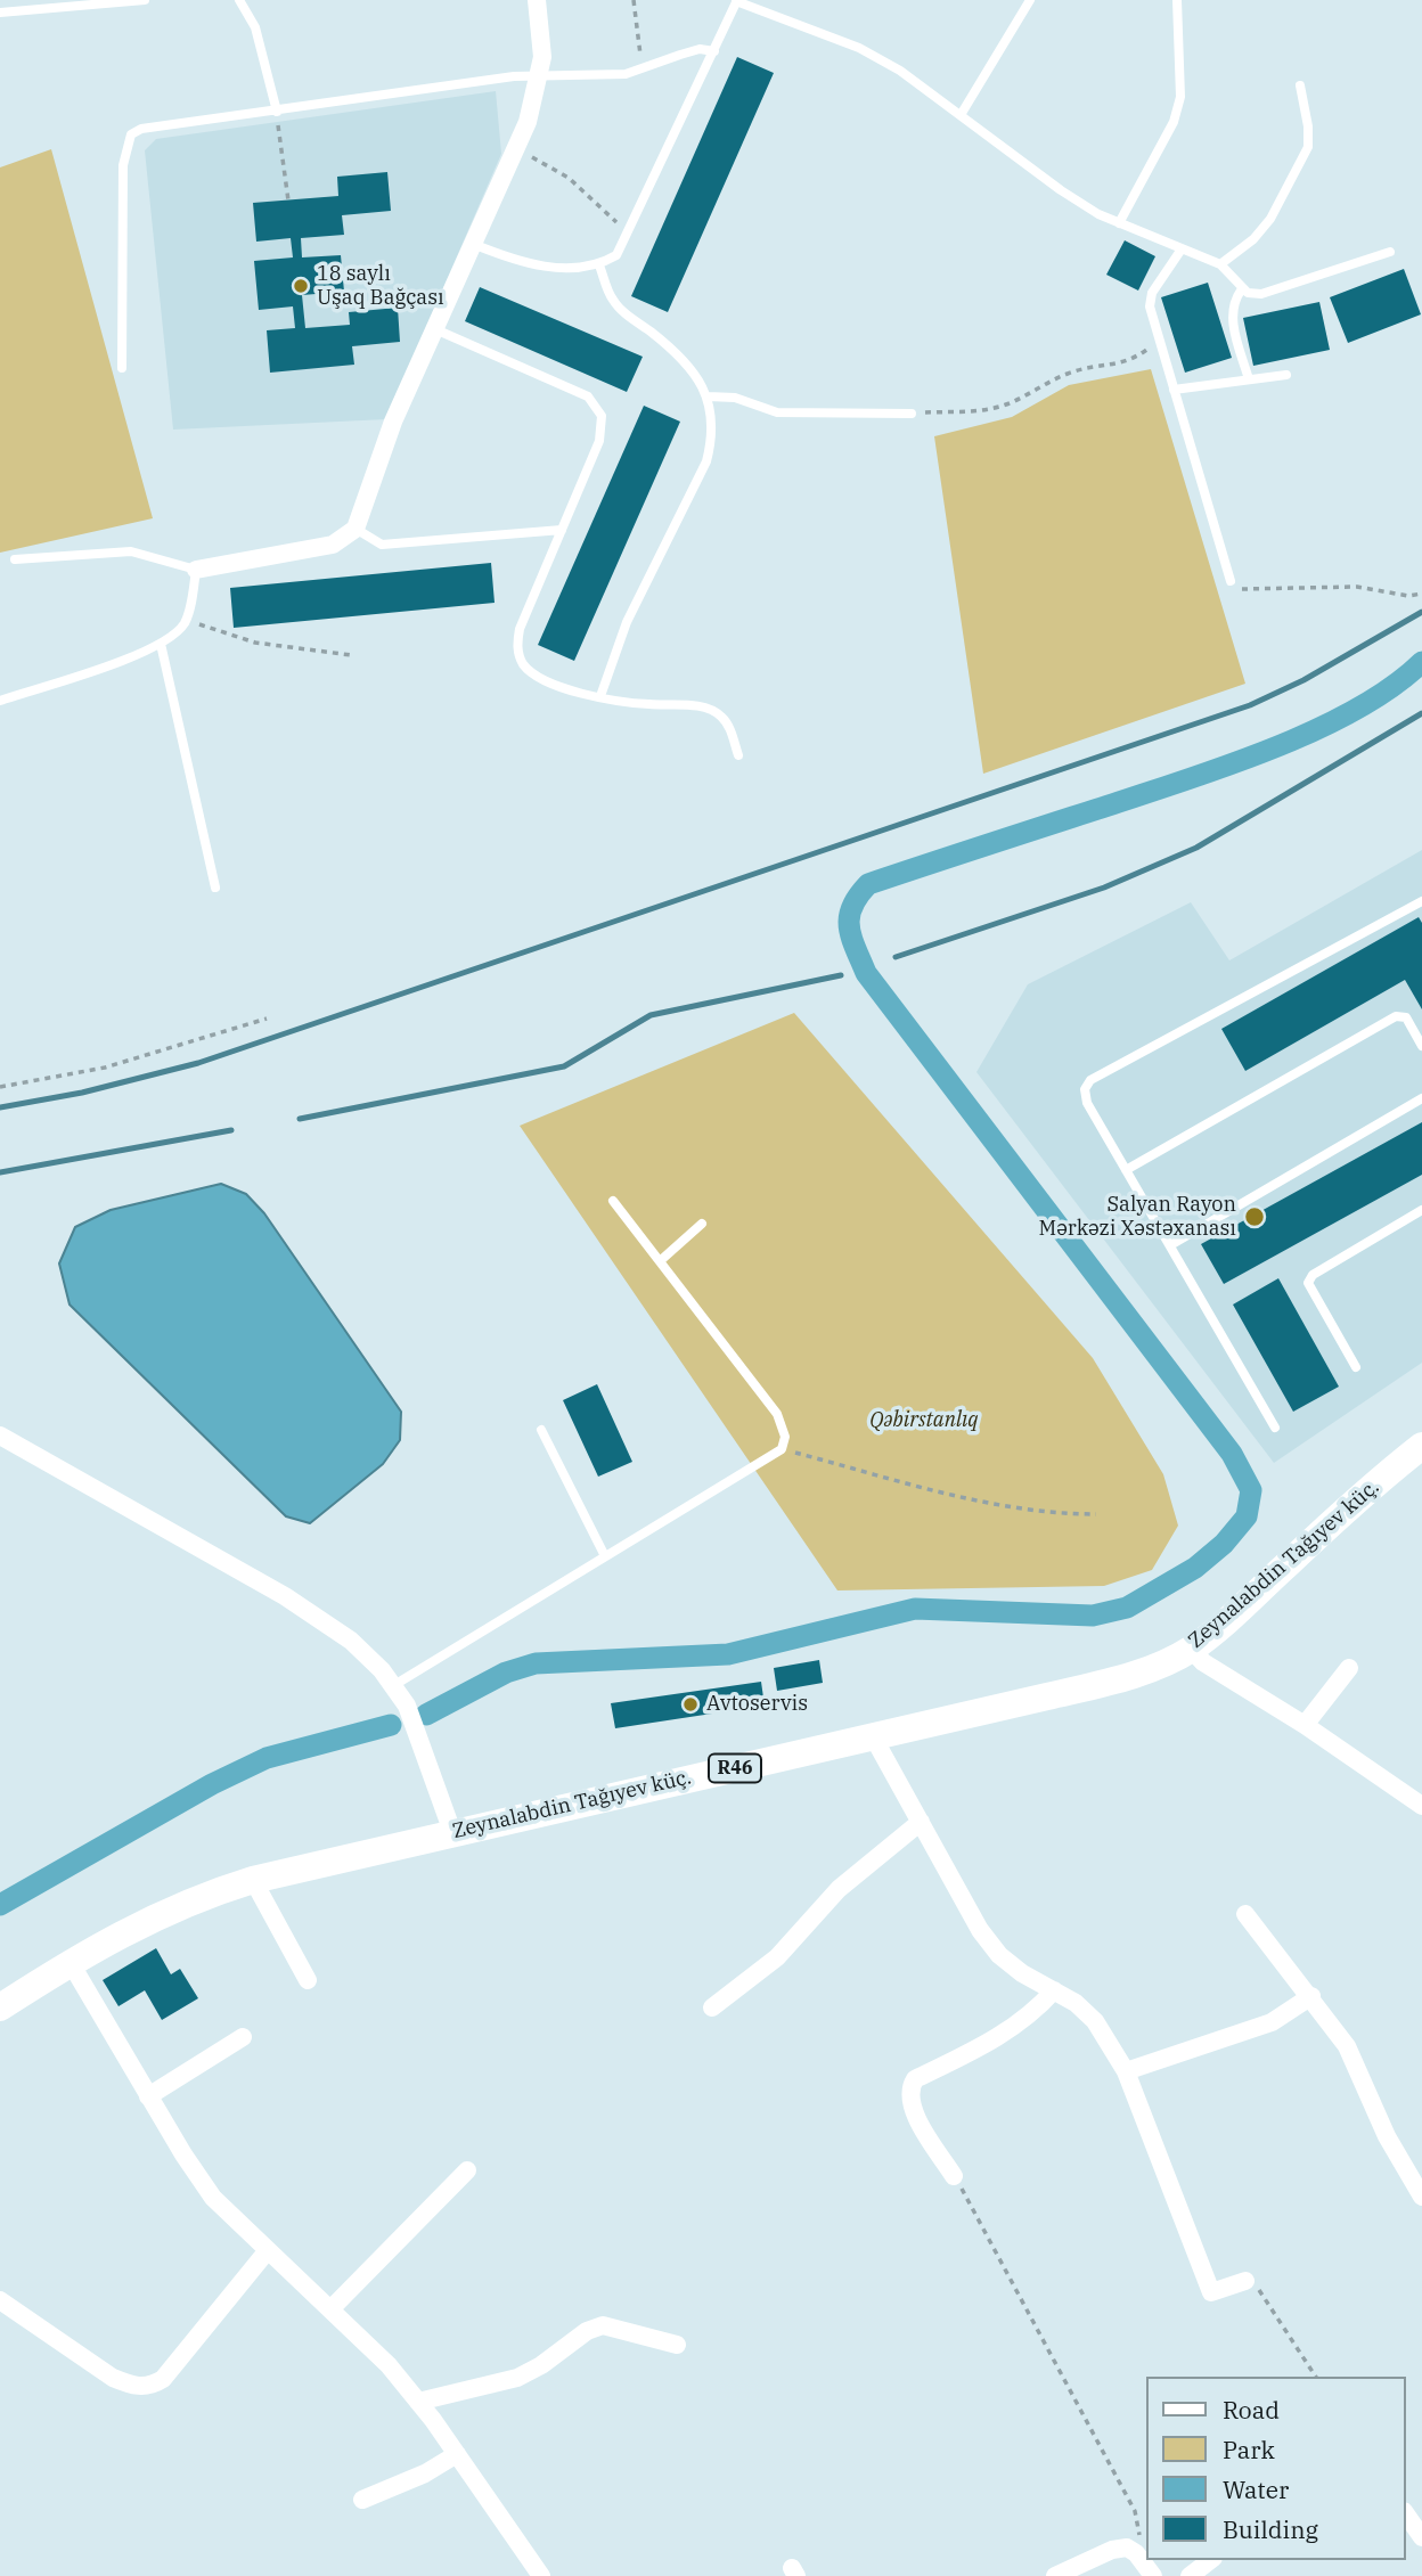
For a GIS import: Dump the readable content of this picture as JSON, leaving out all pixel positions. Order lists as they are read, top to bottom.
{
  "streets": {
    "main road": ["Zeynalabdin Tağıyev küç.", "R46"]
  },
  "parks": ["Qəbirstanlıq"],
  "places": ["18 saylı Uşaq Bağçası", "Salyan Rayon Mərkəzi Xəstəxanası", "Avtoservis"],
  "legend": [
    "Road",
    "Park",
    "Water",
    "Building"
  ]
}
